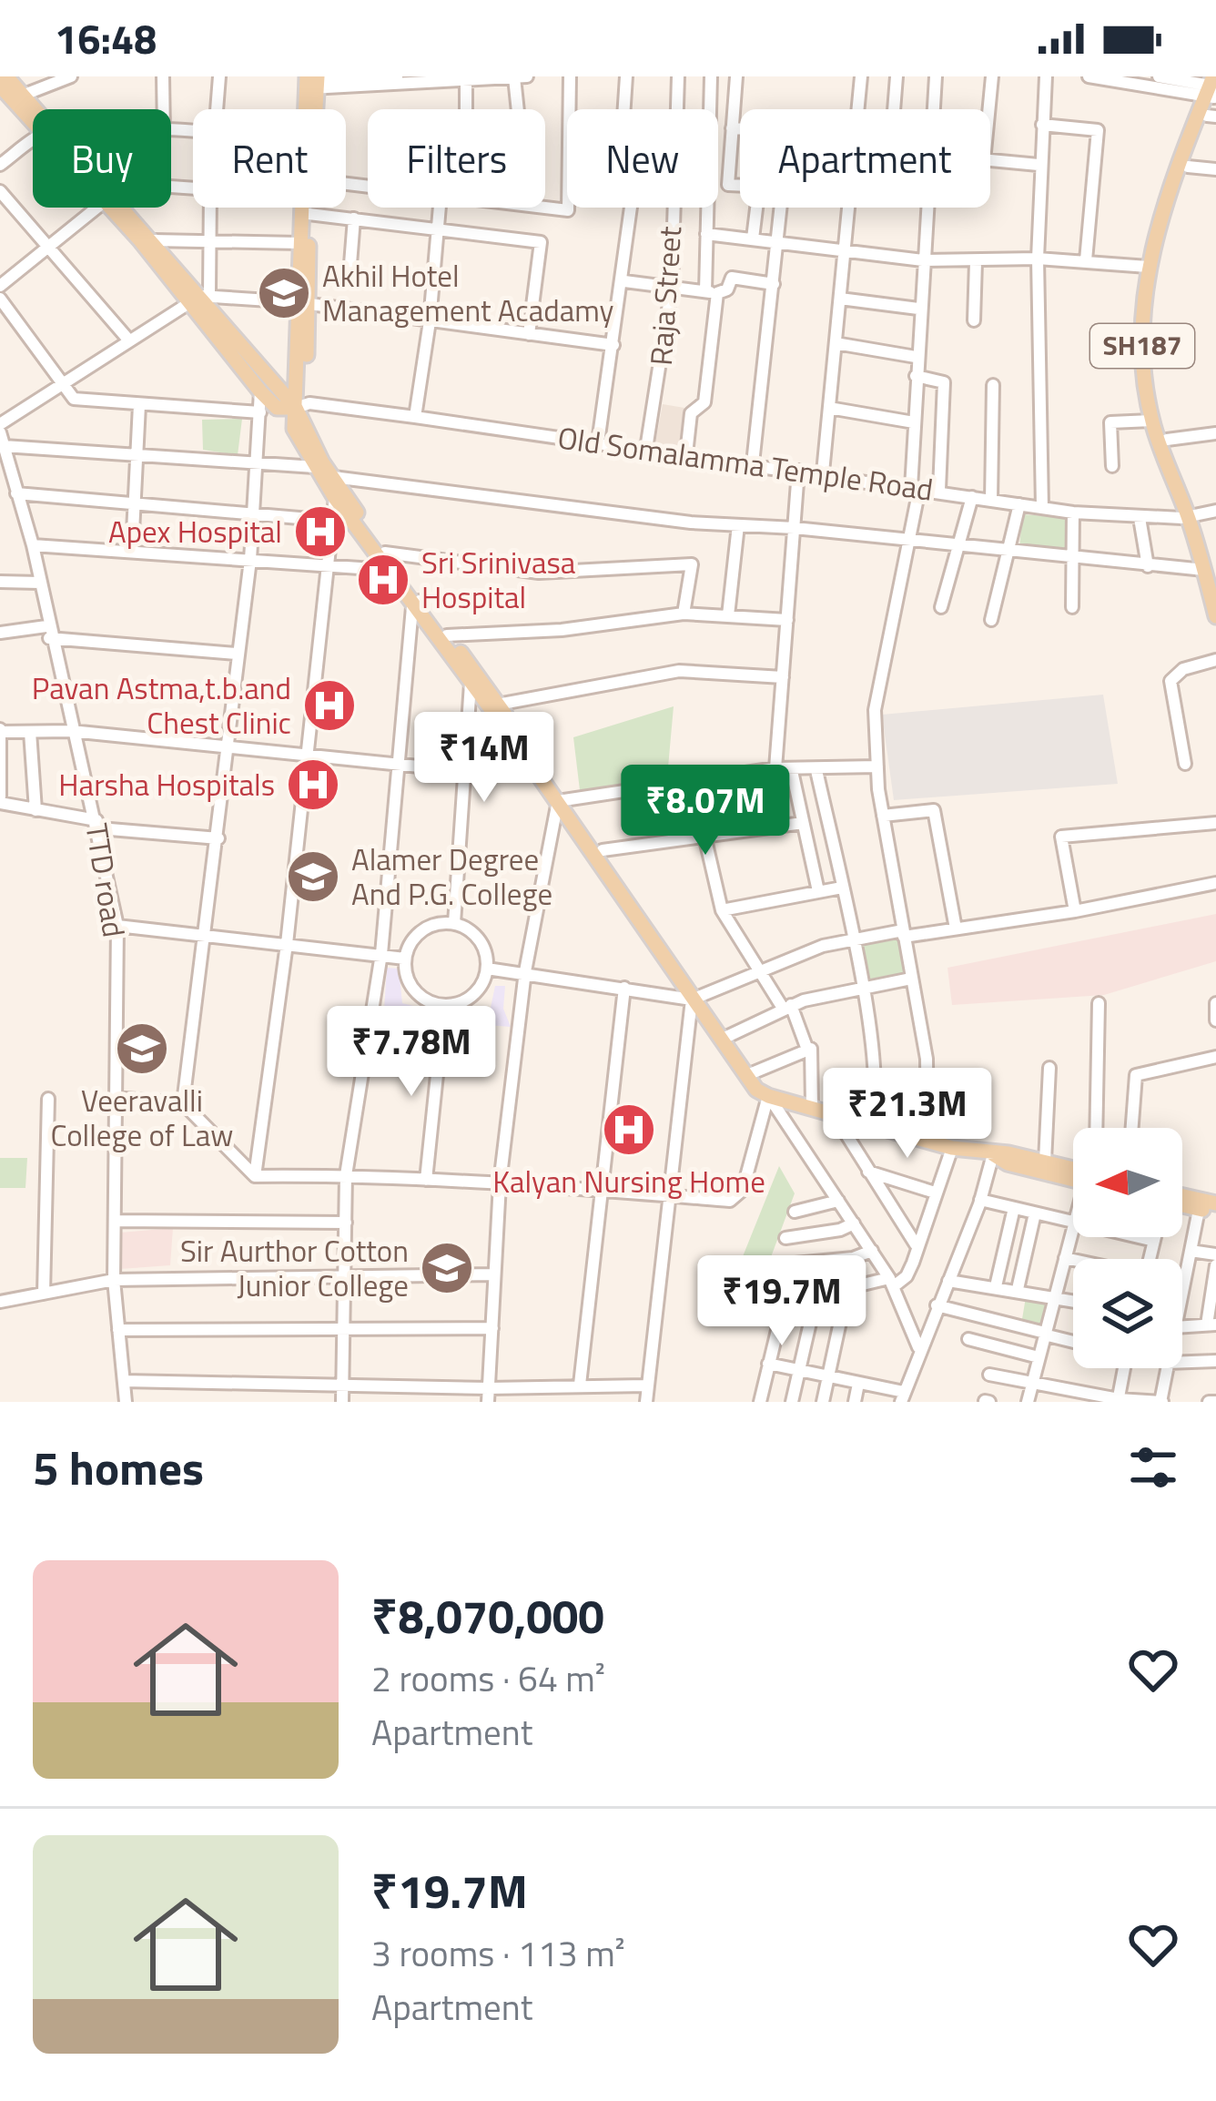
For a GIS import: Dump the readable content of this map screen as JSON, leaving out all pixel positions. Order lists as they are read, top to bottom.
{
  "streets": {
    "main road": ["SH187"],
    "street": ["Raja Street", "Old Somalamma Temple Road", "TTD road"]
  },
  "crossings": [
    ["Raja Street", "Old Somalamma Temple Road"],
    ["SH187", "Old Somalamma Temple Road"]
  ],
  "places": {
    "school or university": [
      "Akhil Hotel Management Acadamy",
      "Alamer Degree And P.G. College",
      "Veeravalli College of Law",
      "Sir Aurthor Cotton Junior College"
    ],
    "hospital": [
      "Apex Hospital",
      "Sri Srinivasa Hospital",
      "Pavan Astma,t.b.and Chest Clinic",
      "Harsha Hospitals",
      "Kalyan Nursing Home"
    ]
  },
  "north": "left",
  "page": {
    "status": "16:48",
    "chip": [
      "Buy",
      "Rent",
      "Filters",
      "New",
      "Apartment"
    ],
    "price": [
      "₹14M",
      "₹8.07M",
      "₹7.78M",
      "₹21.3M",
      "₹19.7M"
    ],
    "heading": "5 homes",
    "list": [
      {
        "name": "₹8,070,000",
        "note": "2 rooms · 64 m² · Apartment"
      },
      {
        "name": "₹19.7M",
        "note": "3 rooms · 113 m² · Apartment"
      }
    ]
  }
}
